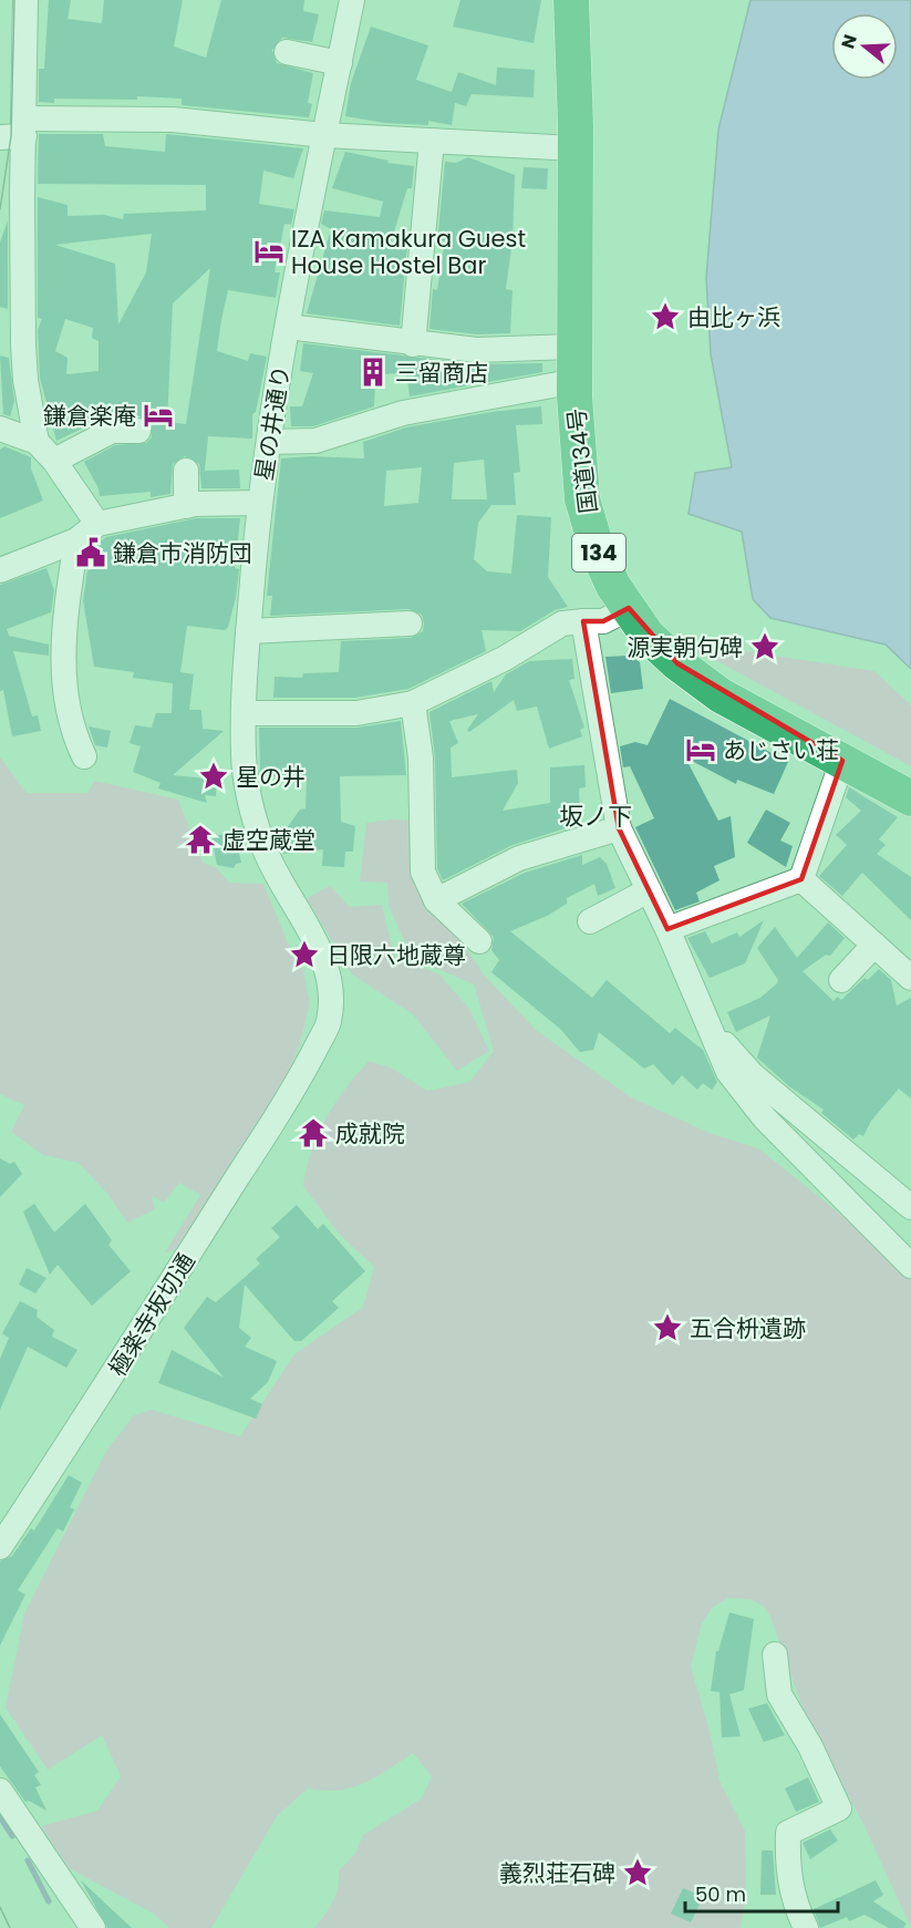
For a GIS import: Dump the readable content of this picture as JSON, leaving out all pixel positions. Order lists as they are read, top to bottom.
{
  "streets": {
    "highway": ["国道134号", "134"],
    "street": ["星の井通り", "極楽寺坂切通"]
  },
  "crossings": [
    ["星の井通り", "極楽寺坂切通"]
  ],
  "districts": ["坂ノ下"],
  "places": {
    "hotel": ["IZA Kamakura Guest House Hostel Bar", "鎌倉楽庵", "あじさい荘"],
    "place": [
      "由比ヶ浜",
      "源実朝句碑",
      "星の井",
      "日限六地蔵尊",
      "五合枡遺跡",
      "義烈荘石碑"
    ],
    "building": ["三留商店"],
    "public building": ["鎌倉市消防団"],
    "temple": ["虚空蔵堂", "成就院"]
  },
  "scale_bar": "50 m",
  "north": "left"
}
